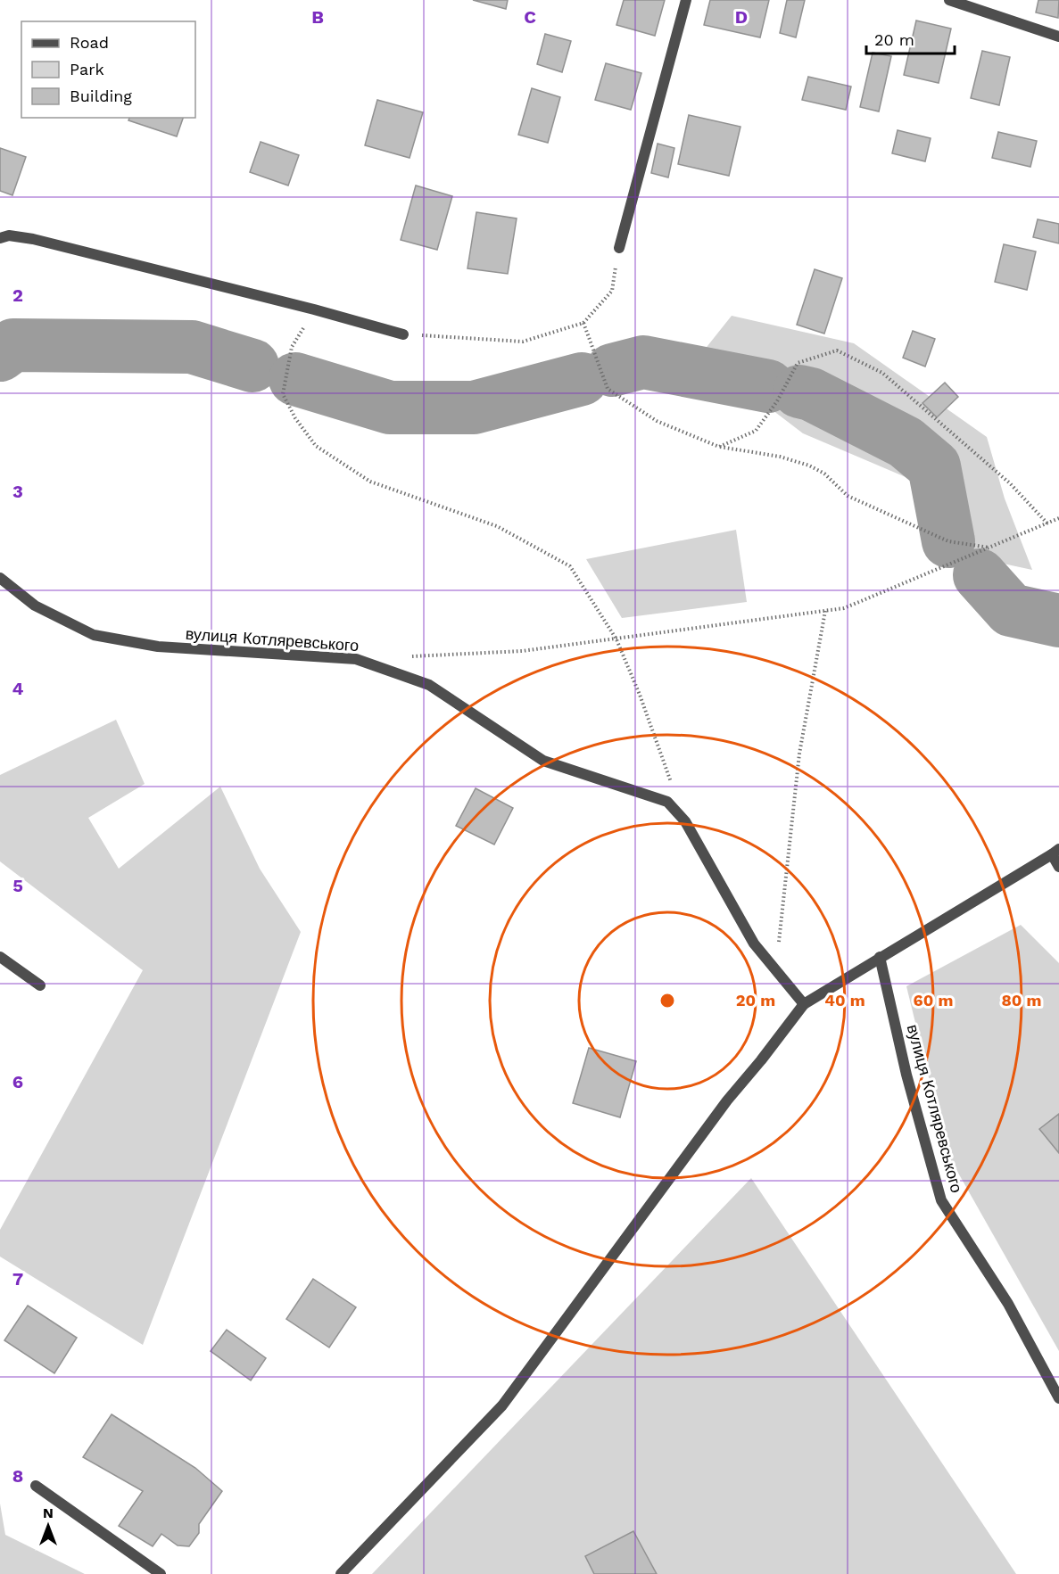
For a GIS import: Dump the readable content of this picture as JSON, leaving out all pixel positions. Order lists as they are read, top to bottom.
{
  "streets": {
    "street": ["вулиця Котляревського"]
  },
  "legend": ["Road", "Park", "Building"],
  "scale_bar": "20 m",
  "north": "top",
  "grid": {
    "columns": ["B", "C", "D"],
    "rows": [
      "2",
      "3",
      "4",
      "5",
      "6",
      "7",
      "8"
    ]
  },
  "rings": [
    "20 m",
    "40 m",
    "60 m",
    "80 m"
  ]
}
